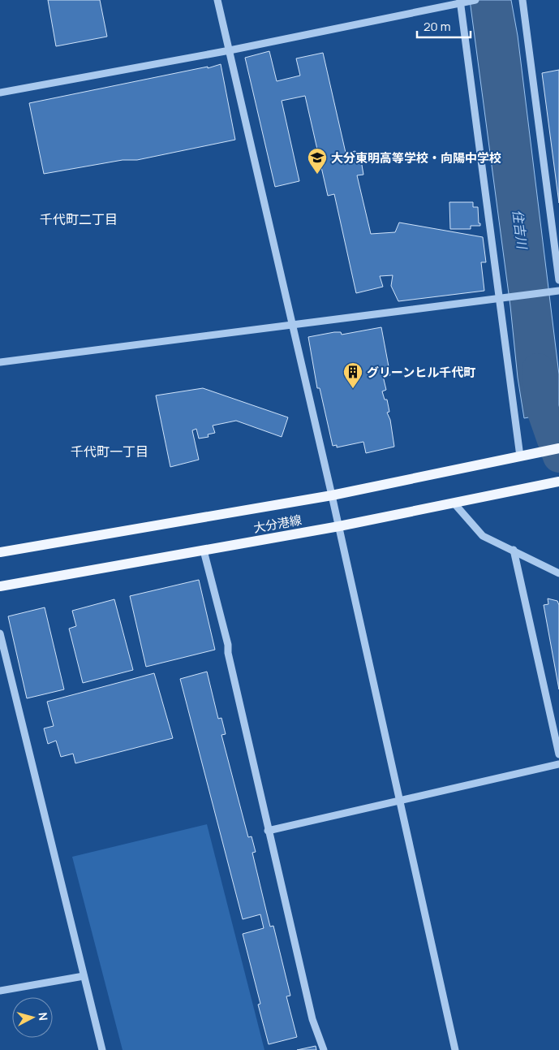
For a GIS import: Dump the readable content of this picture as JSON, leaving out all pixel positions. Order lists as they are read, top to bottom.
{
  "streets": {
    "main road": ["大分港線"]
  },
  "districts": ["千代町二丁目", "千代町一丁目"],
  "water": ["住吉川"],
  "places": {
    "school or university": ["大分東明高等学校・向陽中学校"],
    "building": ["グリーンヒル千代町"]
  },
  "scale_bar": "20 m",
  "north": "right"
}
